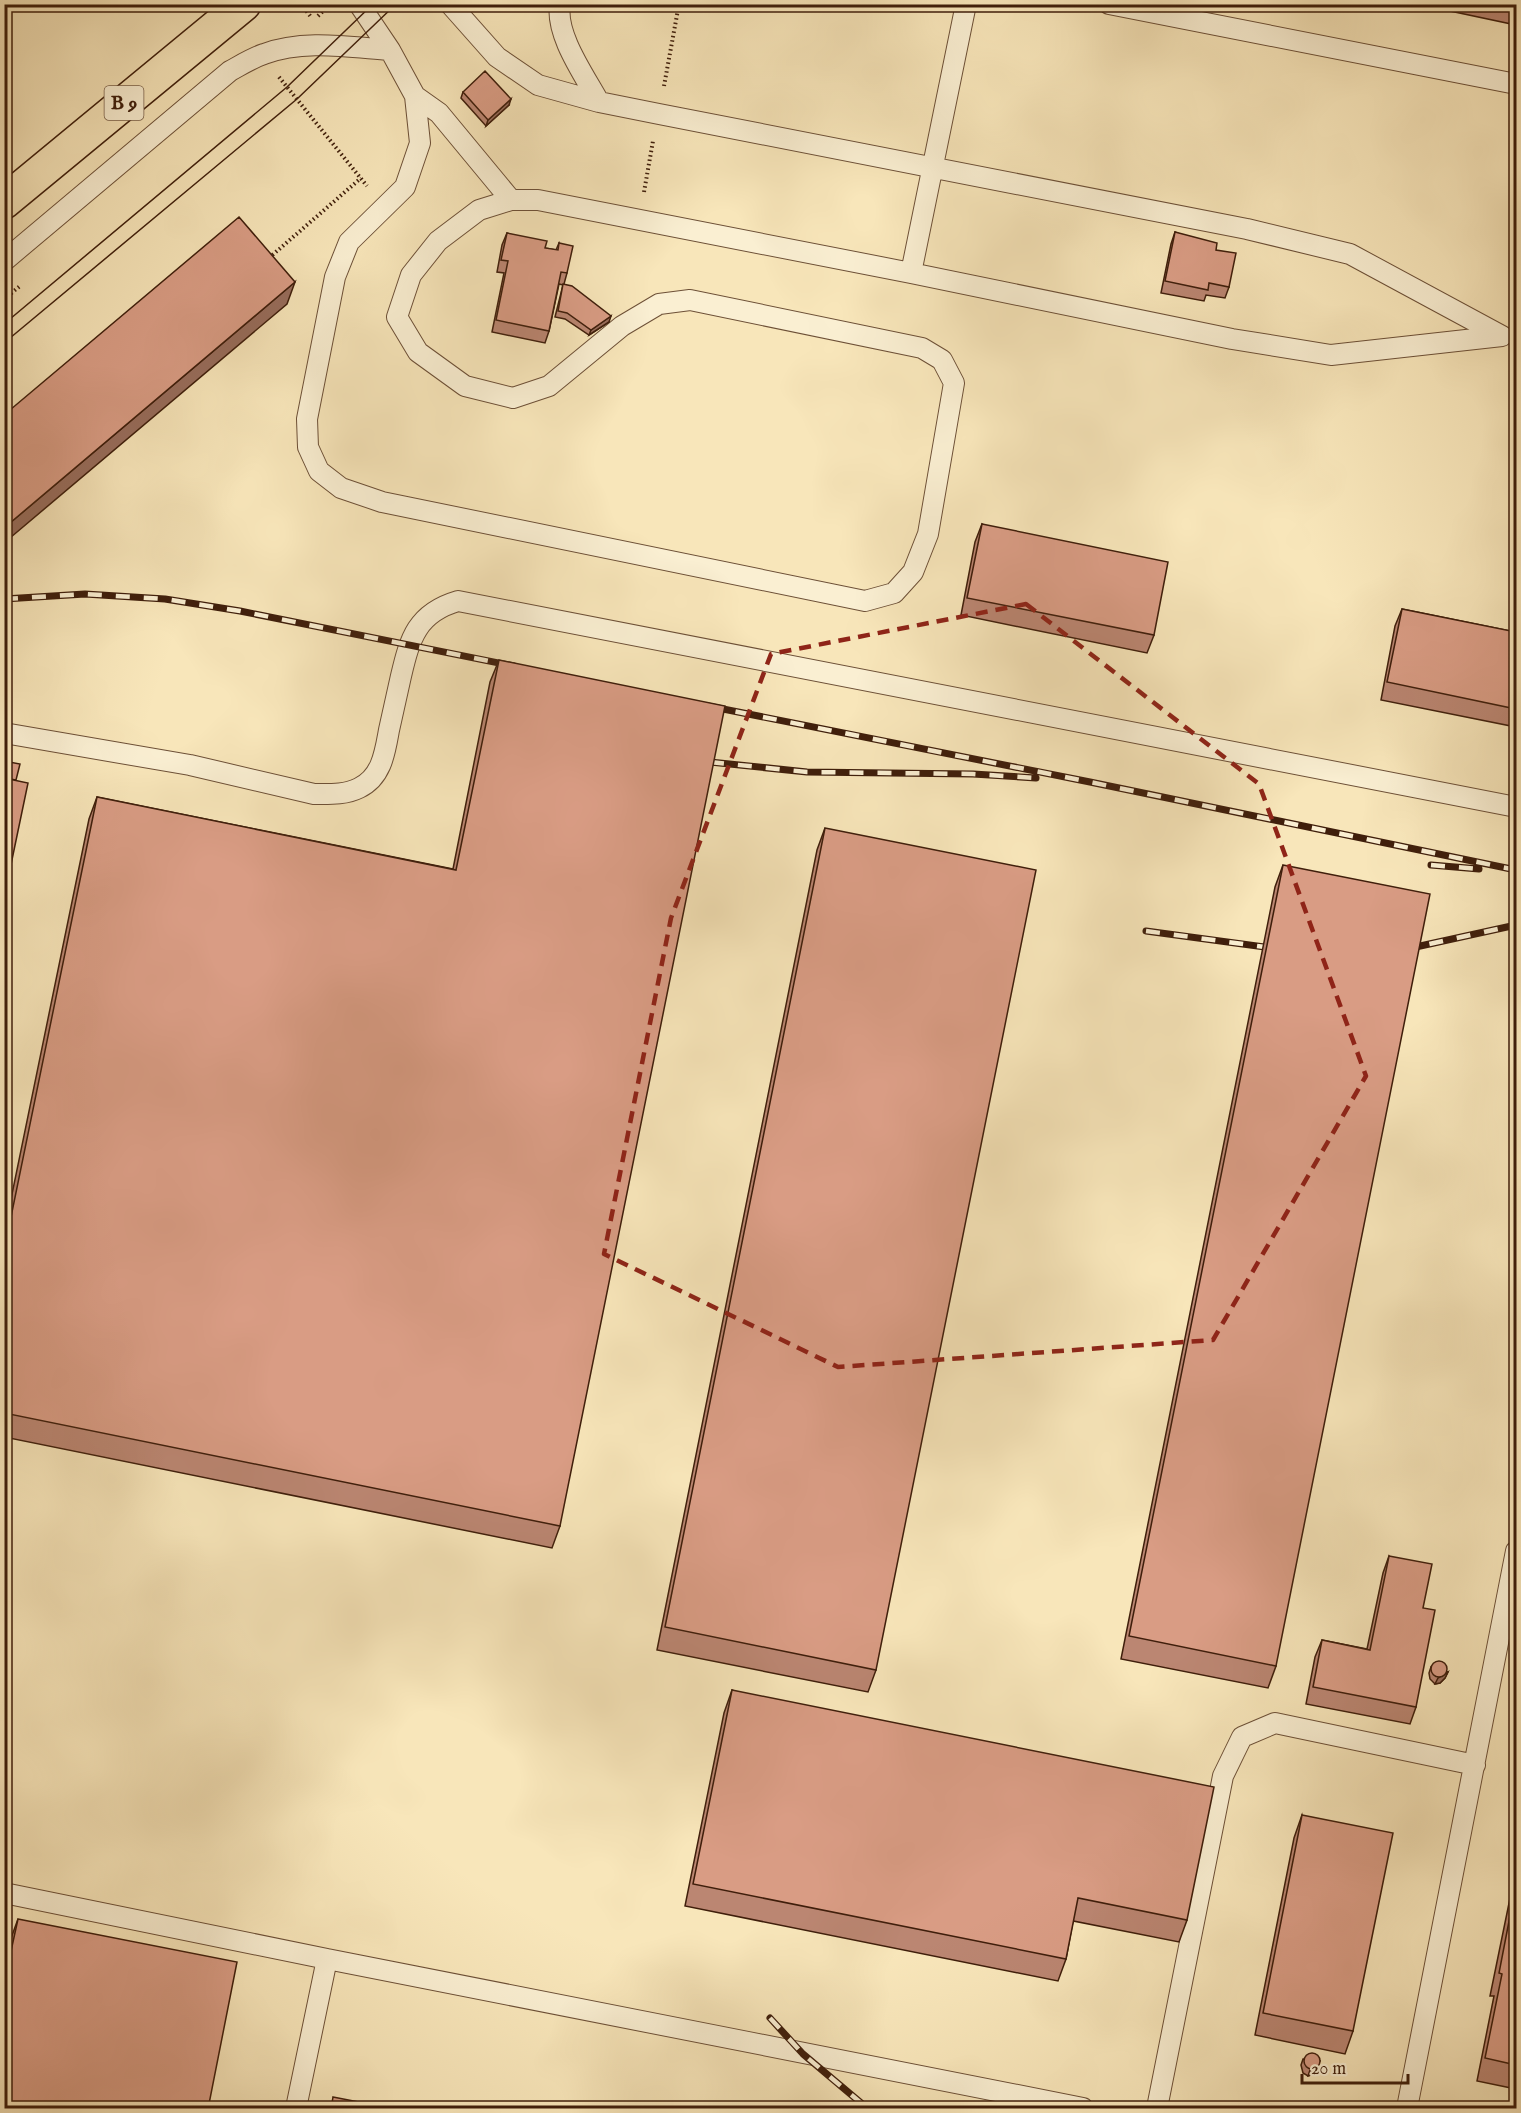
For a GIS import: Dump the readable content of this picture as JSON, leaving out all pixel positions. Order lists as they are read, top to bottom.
{
  "streets": {
    "main road": ["B 9"]
  },
  "scale_bar": "20 m"
}
